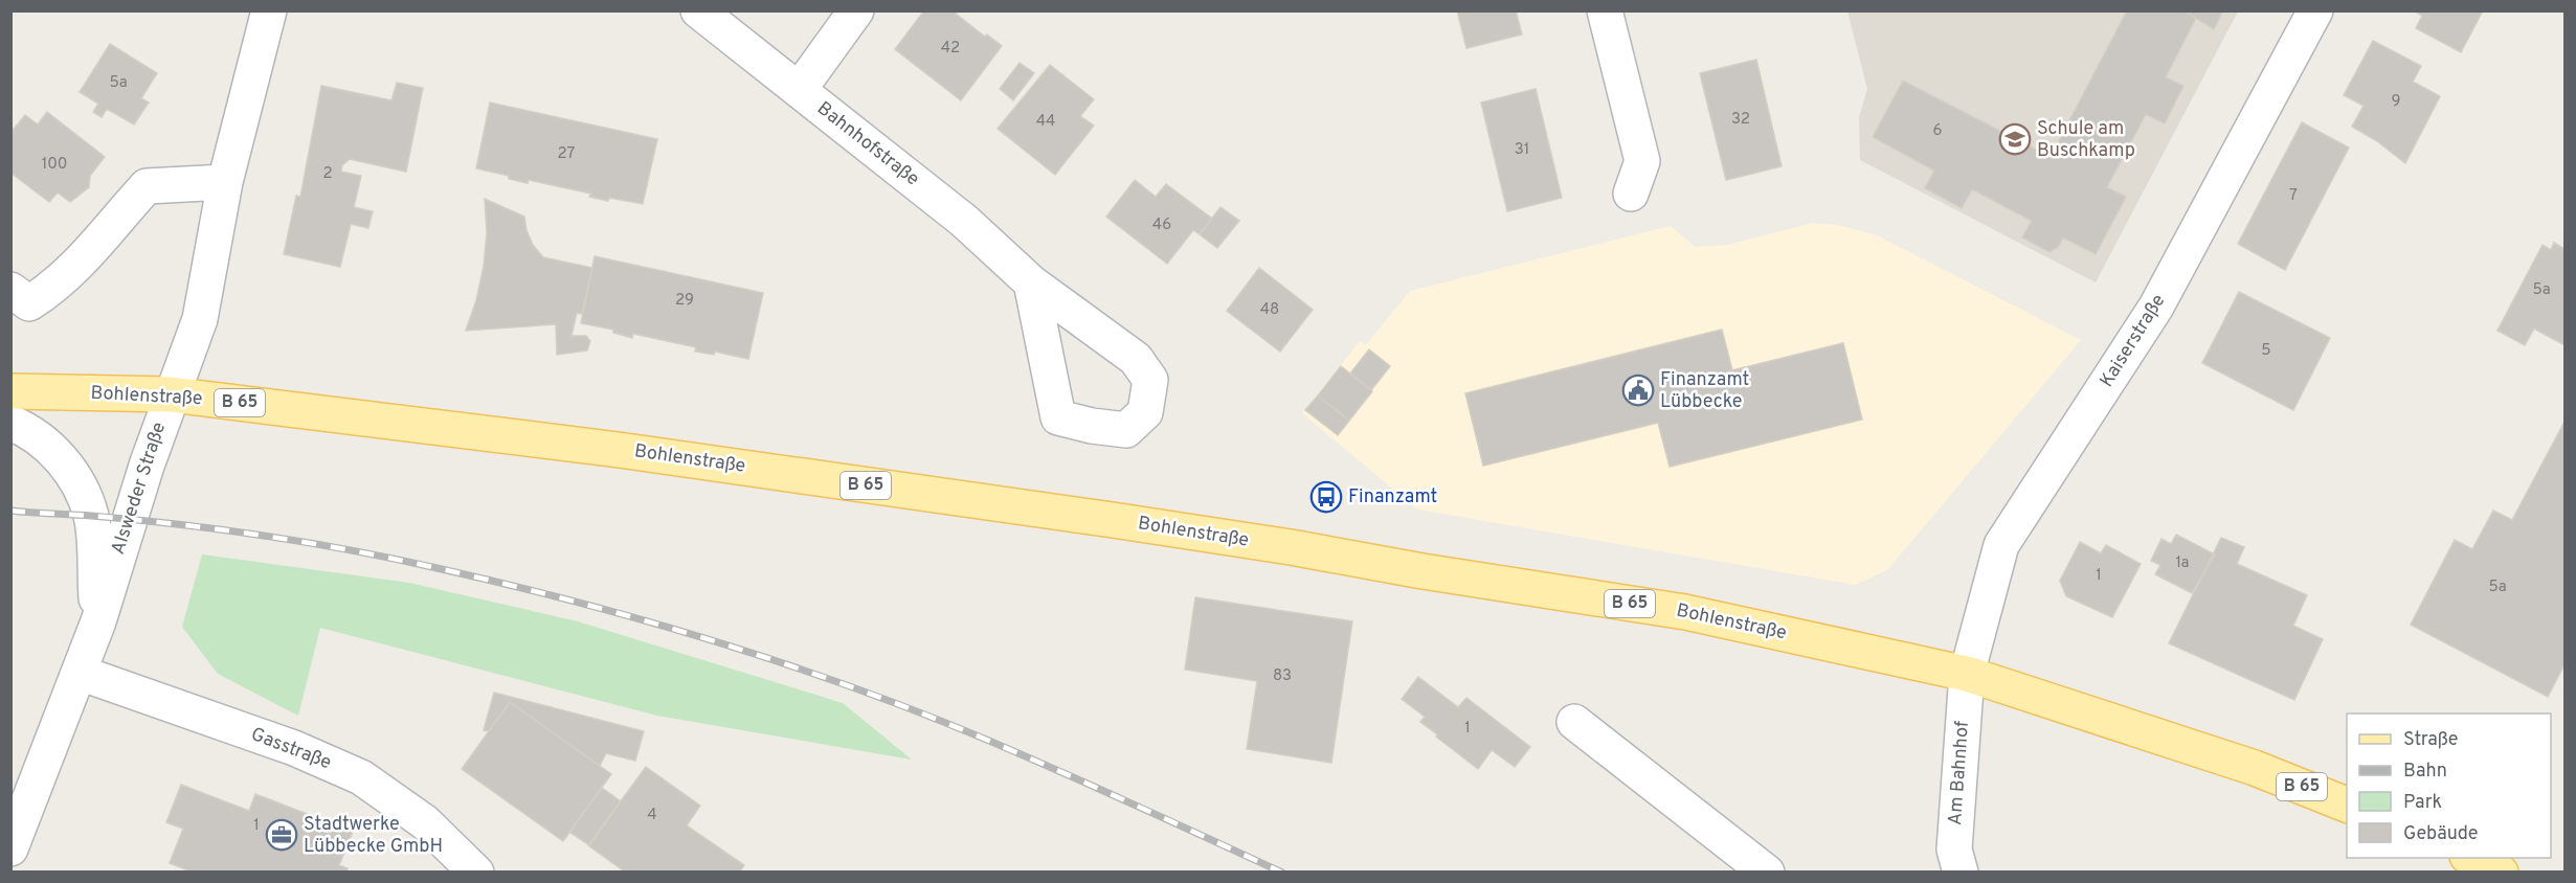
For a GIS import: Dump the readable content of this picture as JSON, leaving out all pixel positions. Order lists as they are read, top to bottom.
{
  "streets": {
    "main road": ["Bohlenstraße", "B 65"],
    "street": [
      "Bahnhofstraße",
      "Kaiserstraße",
      "Alsweder Straße",
      "Gasstraße",
      "Am Bahnhof"
    ]
  },
  "crossings": [
    ["Kaiserstraße", "Bohlenstraße"],
    ["Kaiserstraße", "Am Bahnhof"],
    ["Bohlenstraße", "Alsweder Straße"],
    ["Bohlenstraße", "Am Bahnhof"],
    ["Alsweder Straße", "Gasstraße"]
  ],
  "places": {
    "school or university": ["Schule am Buschkamp"],
    "public building": ["Finanzamt Lübbecke"],
    "bus stop": ["Finanzamt"],
    "office": ["Stadtwerke Lübbecke GmbH"]
  },
  "house_numbers": [
    "42",
    "5a",
    "9",
    "32",
    "44",
    "6",
    "31",
    "27",
    "100",
    "2",
    "7",
    "46",
    "5a",
    "29",
    "48",
    "5",
    "1a",
    "1",
    "5a",
    "83",
    "1",
    "4",
    "1"
  ],
  "legend": [
    "Straße",
    "Bahn",
    "Park",
    "Gebäude"
  ]
}
